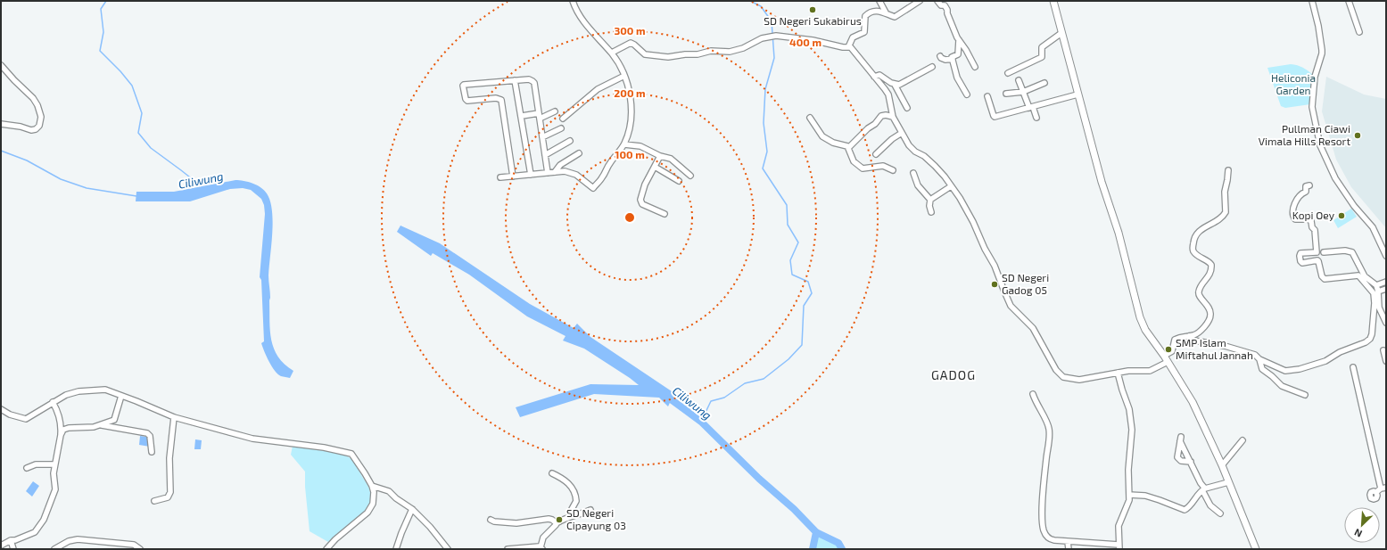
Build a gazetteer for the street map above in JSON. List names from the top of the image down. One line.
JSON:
{"districts":["GADOG"],"water":["Ciliwung"],"parks":["Heliconia Garden"],"places":["SD Negeri Sukabirus","Pullman Ciawi Vimala Hills Resort","Kopi Oey","SD Negeri Gadog 05","SMP Islam Miftahul Jannah","SD Negeri Cipayung 03"],"north":"bottom left","rings":["300 m","400 m","200 m","100 m"]}
